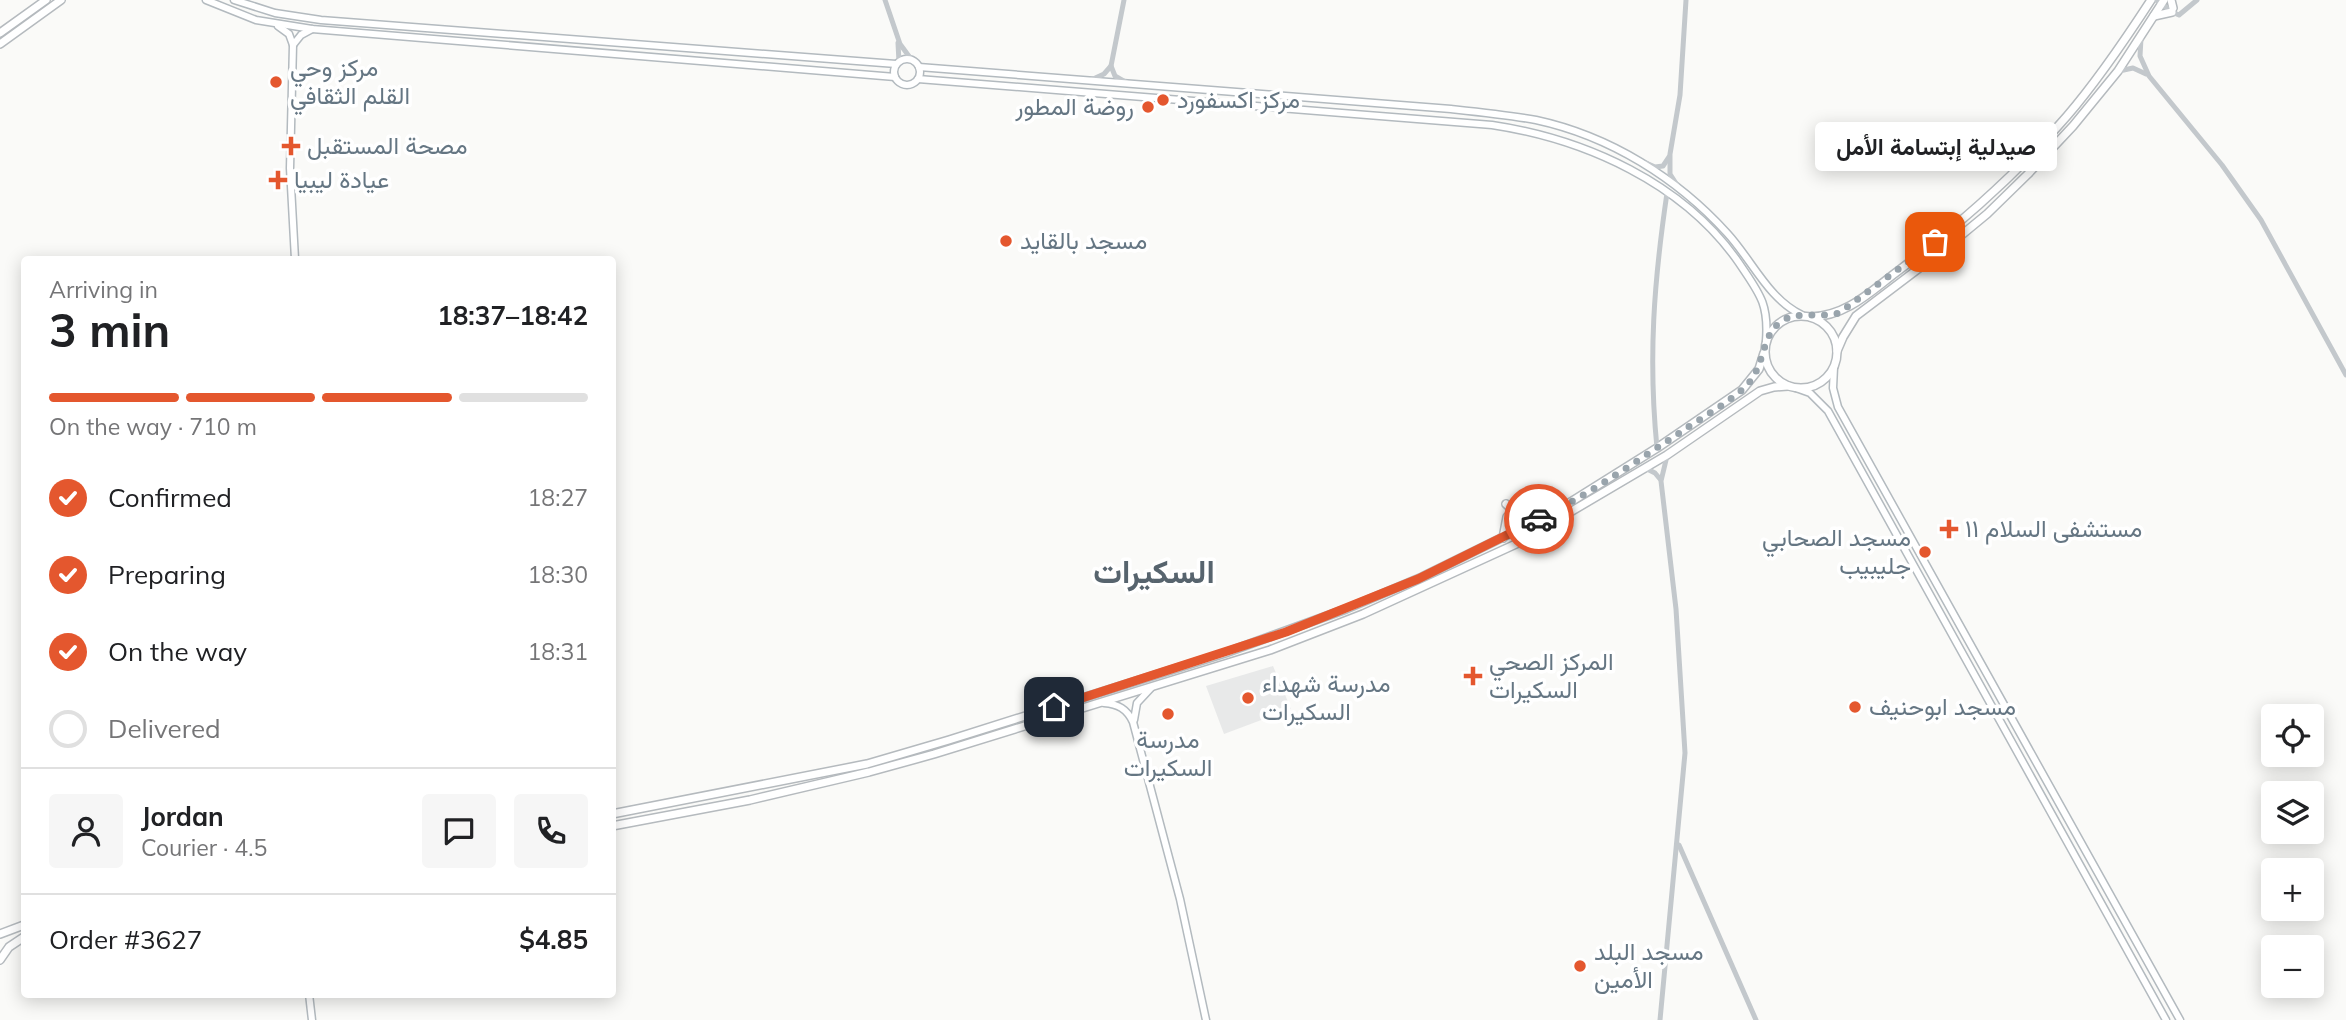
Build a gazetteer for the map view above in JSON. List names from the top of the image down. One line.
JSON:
{"districts":["السكيرات"],"places":{"other":["مركز وحي القلم الثقافي","مركز اكسفورد","روضة المطور","مسجد بالقايد","صيدلية إبتسامة الأمل","مسجد الصحابي جليبيب","مدرسة شهداء السكيرات","مسجد ابوحنيف","مدرسة السكيرات","مسجد البلد الأمين"],"health":["مصحة المستقبل","عيادة ليبيا","مستشفى السلام ١١","المركز الصحي السكيرات"]},"page":{"bubble":"صيدلية إبتسامة الأمل","heading":["3 min","Arriving in","18:37–18:42"],"panel":["Jordan","Courier · 4.5","Order #3627","$4.85"],"bar":"On the way · 710 m","list":[["Confirmed","18:27"],["Preparing","18:30"],["On the way","18:31"],"Delivered"],"map_buttons":["+","−"]}}
